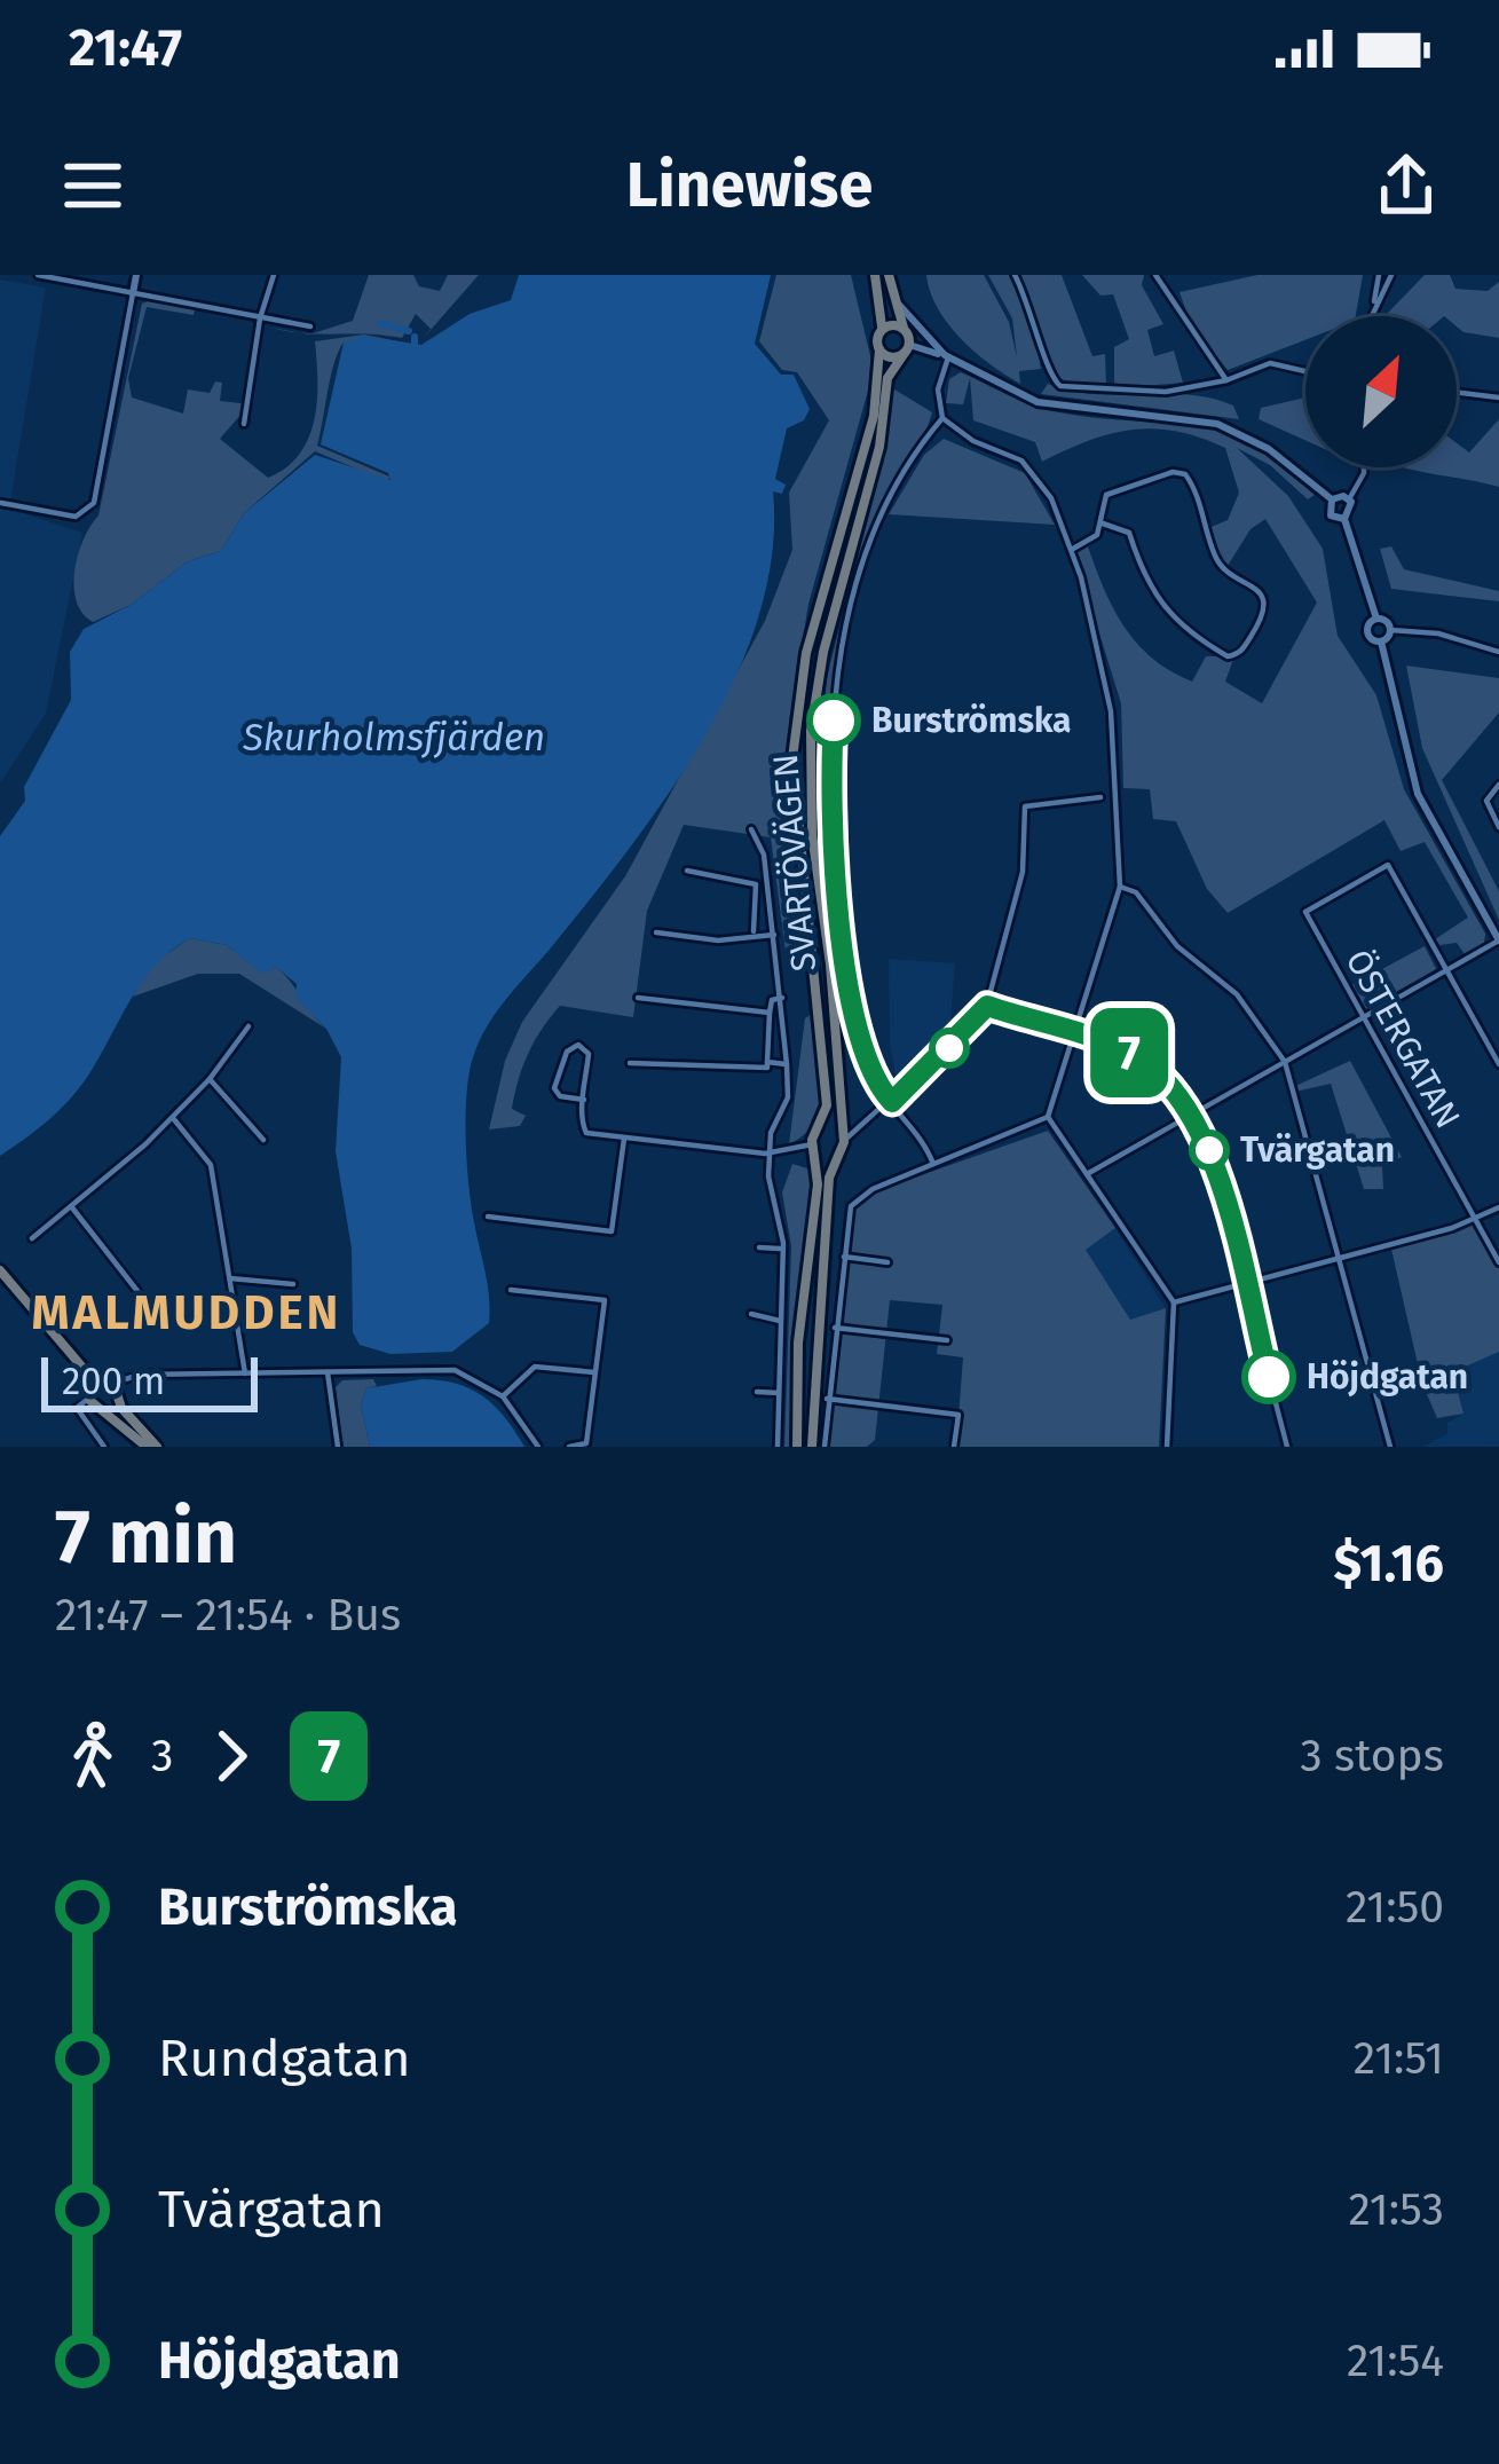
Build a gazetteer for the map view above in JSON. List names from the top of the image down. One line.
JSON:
{"streets":{"main road":["SVARTÖVÄGEN"],"street":["ÖSTERGATAN"]},"districts":["MALMUDDEN"],"water":["Skurholmsfjärden"],"places":["Burströmska","Tvärgatan","Höjdgatan"],"lines":["bus line 7"],"scale_bar":"200 m","north":"top right","page":{"status":"21:47","header":"Linewise","on_map":"7","scale":"200 m","heading":["7 min","21:47 – 21:54 · Bus","$1.16"],"legs":["3","7","3 stops"],"list":[{"name":"Burströmska","value":"21:50"},{"name":"Rundgatan","value":"21:51"},{"name":"Tvärgatan","value":"21:53"},{"name":"Höjdgatan","value":"21:54"}]}}
